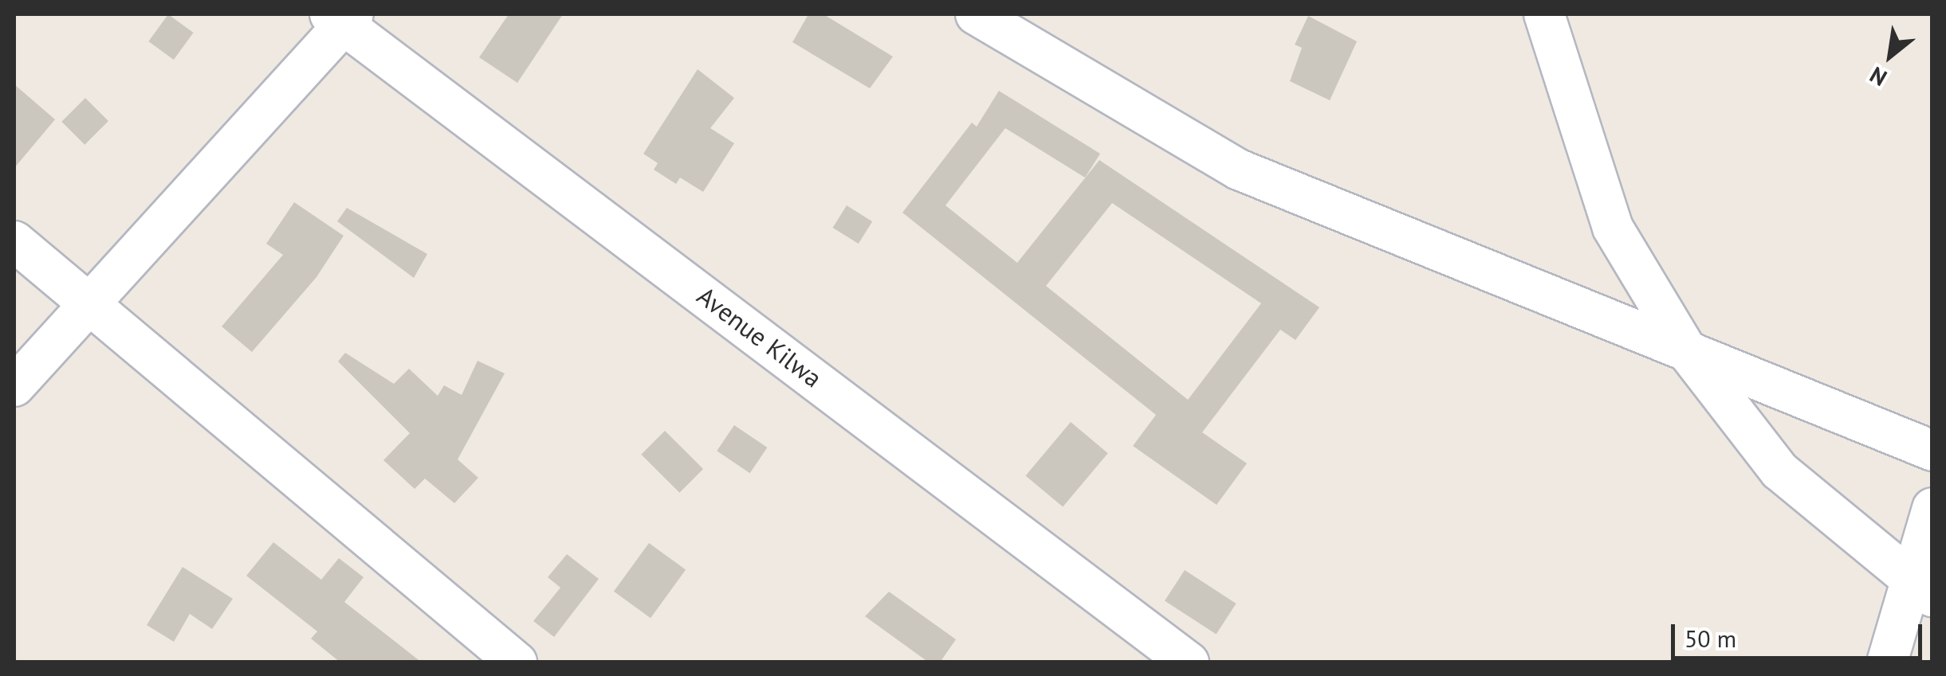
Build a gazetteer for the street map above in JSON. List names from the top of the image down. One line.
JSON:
{"streets":{"street":["Avenue Kilwa"]},"scale_bar":"50 m","north":"bottom left"}
